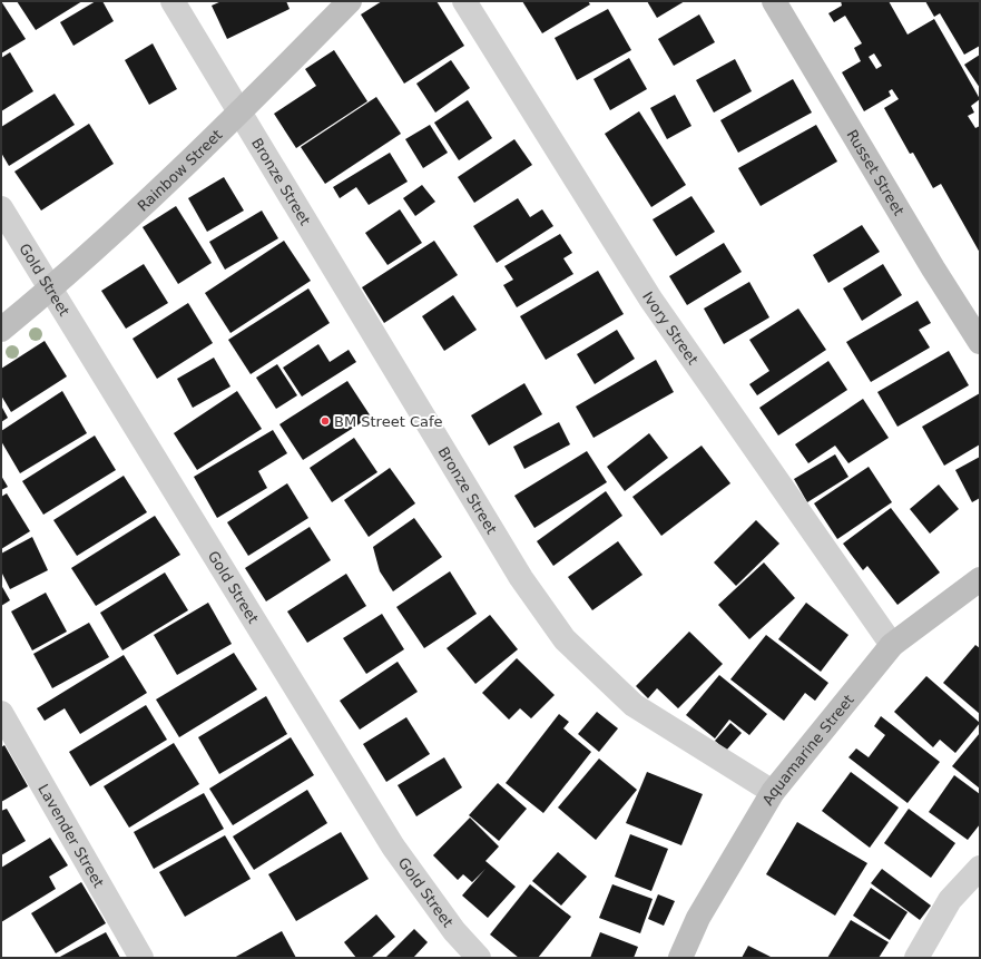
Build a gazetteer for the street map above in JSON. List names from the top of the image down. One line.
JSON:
{"streets":{"street":["Rainbow Street","Russet Street","Bronze Street","Gold Street","Ivory Street","Aquamarine Street","Lavender Street"]},"crossings":[["Rainbow Street","Bronze Street"],["Rainbow Street","Gold Street"],["Bronze Street","Aquamarine Street"],["Ivory Street","Aquamarine Street"]],"places":["BM Street Cafe"]}
